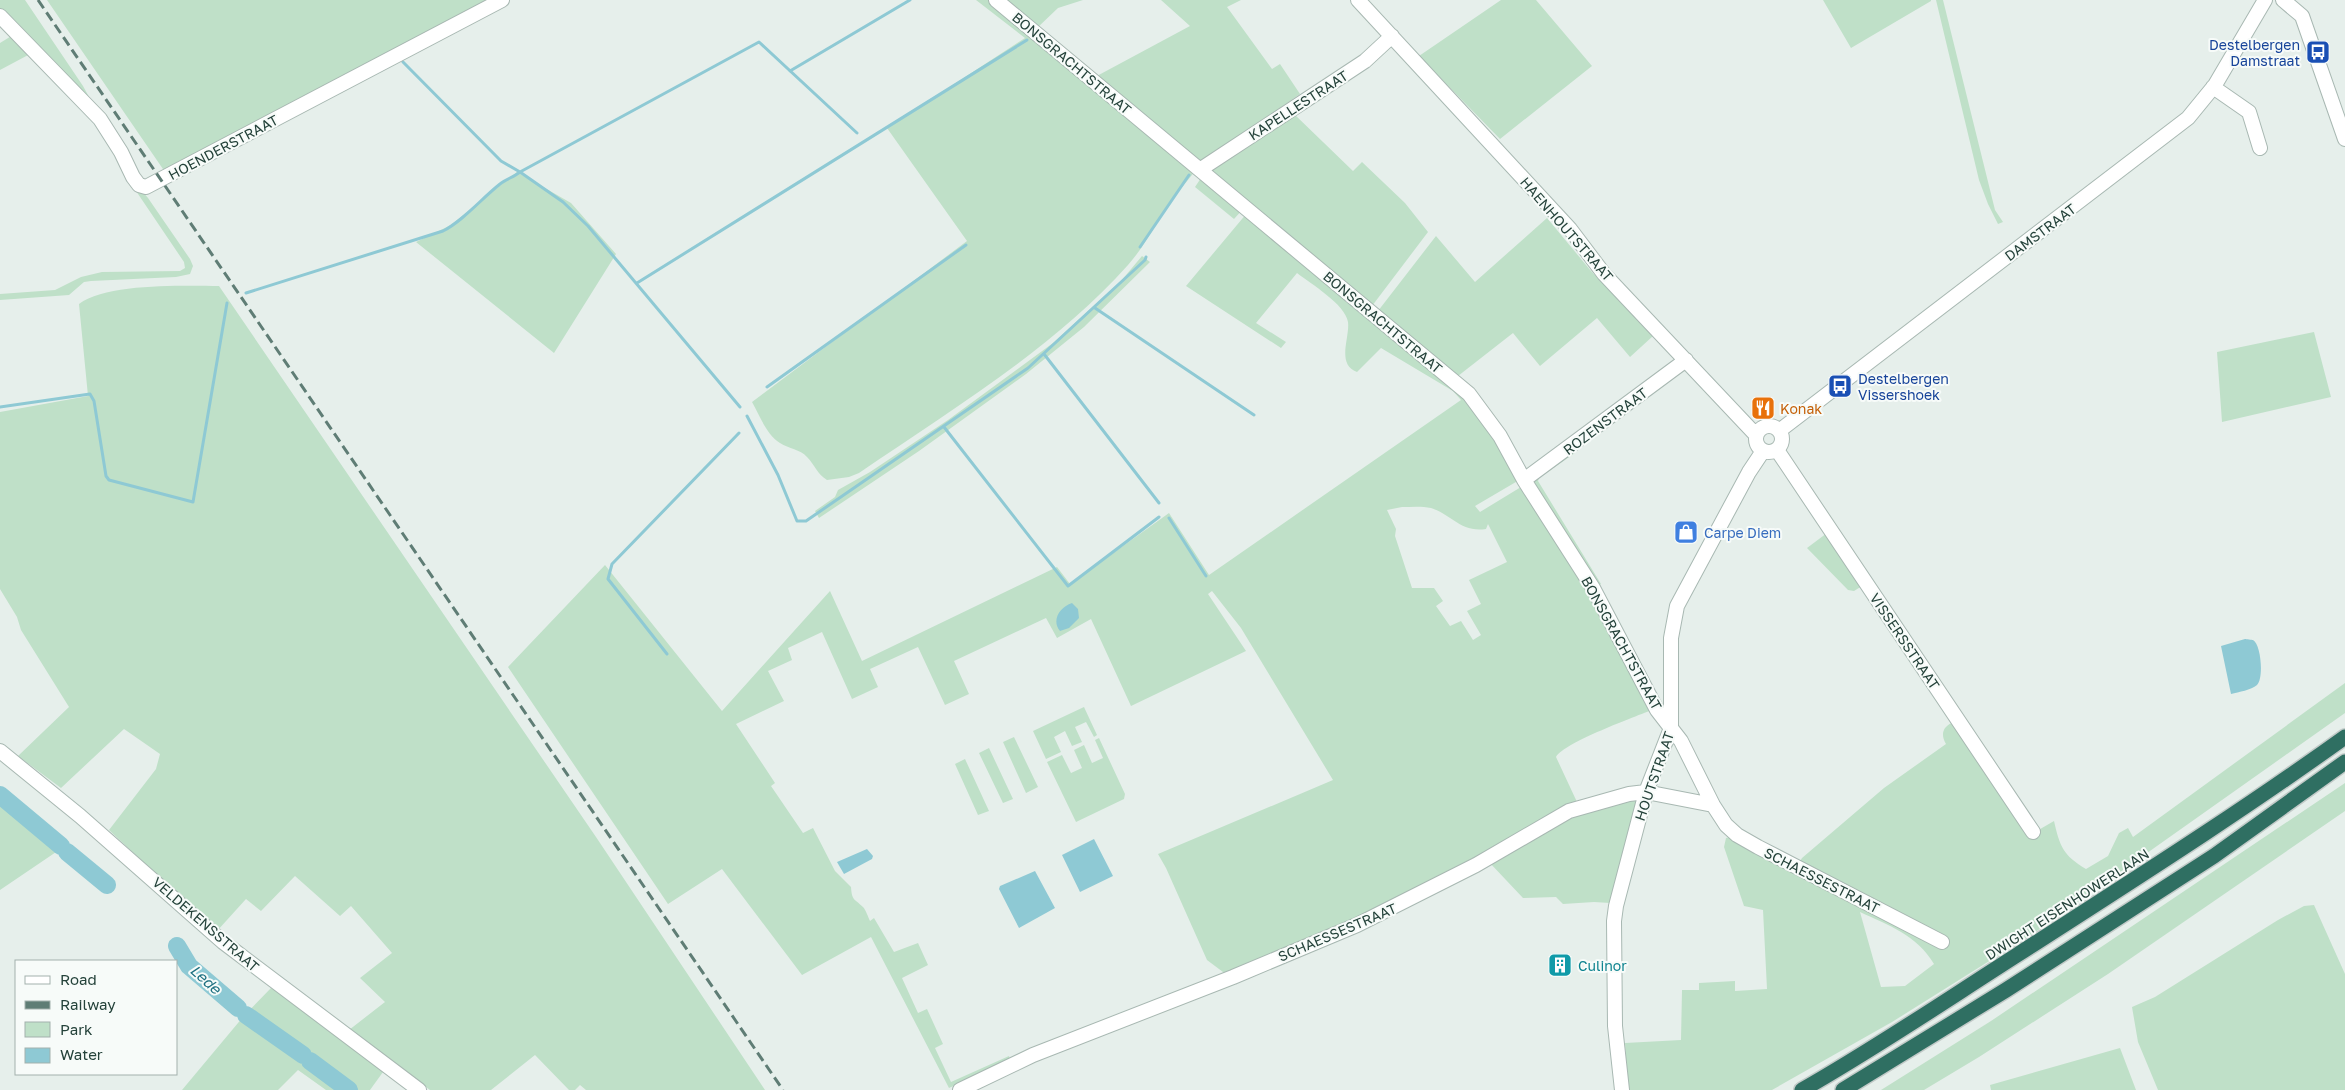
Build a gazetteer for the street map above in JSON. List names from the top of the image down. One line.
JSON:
{"streets":{"highway":["DWIGHT EISENHOWERLAAN"],"street":["BONSGRACHTSTRAAT","KAPELLESTRAAT","HOENDERSTRAAT","HAENHOUTSTRAAT","DAMSTRAAT","ROZENSTRAAT","VISSERSSTRAAT","HOUTSTRAAT","SCHAESSESTRAAT","VELDEKENSSTRAAT"]},"crossings":[["BONSGRACHTSTRAAT","KAPELLESTRAAT"],["BONSGRACHTSTRAAT","ROZENSTRAAT"],["BONSGRACHTSTRAAT","HOUTSTRAAT"],["BONSGRACHTSTRAAT","SCHAESSESTRAAT"],["KAPELLESTRAAT","HAENHOUTSTRAAT"],["HAENHOUTSTRAAT","DAMSTRAAT"],["HAENHOUTSTRAAT","ROZENSTRAAT"],["HAENHOUTSTRAAT","VISSERSSTRAAT"],["HAENHOUTSTRAAT","HOUTSTRAAT"],["DAMSTRAAT","VISSERSSTRAAT"],["DAMSTRAAT","HOUTSTRAAT"],["VISSERSSTRAAT","HOUTSTRAAT"],["HOUTSTRAAT","SCHAESSESTRAAT"]],"water":["Lede"],"places":{"bus stop":["Destelbergen Damstraat","Destelbergen Vissershoek"],"restaurant":["Konak"],"shop":["Carpe Diem"],"building":["Culinor"]},"legend":["Road","Railway","Park","Water"]}
